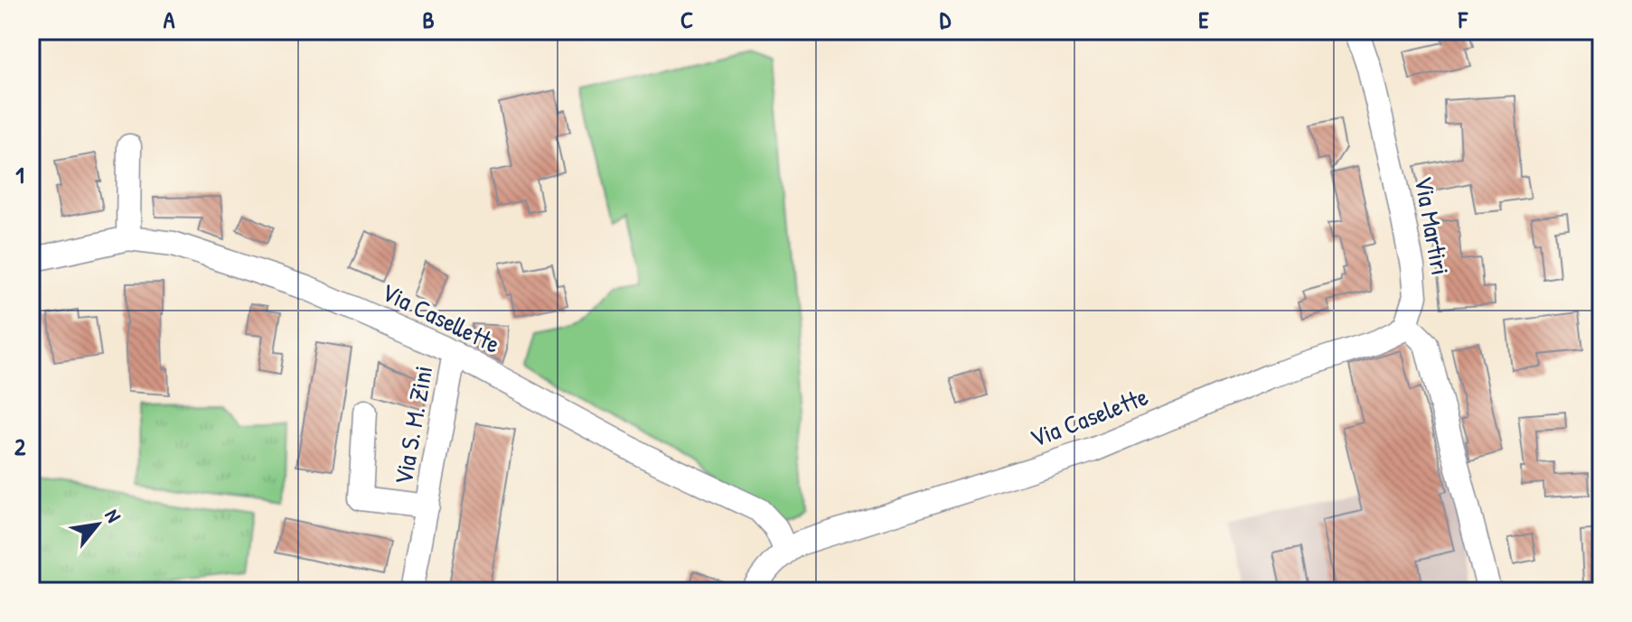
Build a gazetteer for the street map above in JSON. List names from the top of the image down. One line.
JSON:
{"streets":{"street":["Via Martiri","Via Casellette","Via Caselette","Via S. M. Zini"]},"crossings":[["Via Martiri","Via Caselette"],["Via Casellette","Via Caselette"],["Via Casellette","Via S. M. Zini"]],"north":"top right","grid":{"columns":["A","B","C","D","E","F"],"rows":["1","2"]}}
